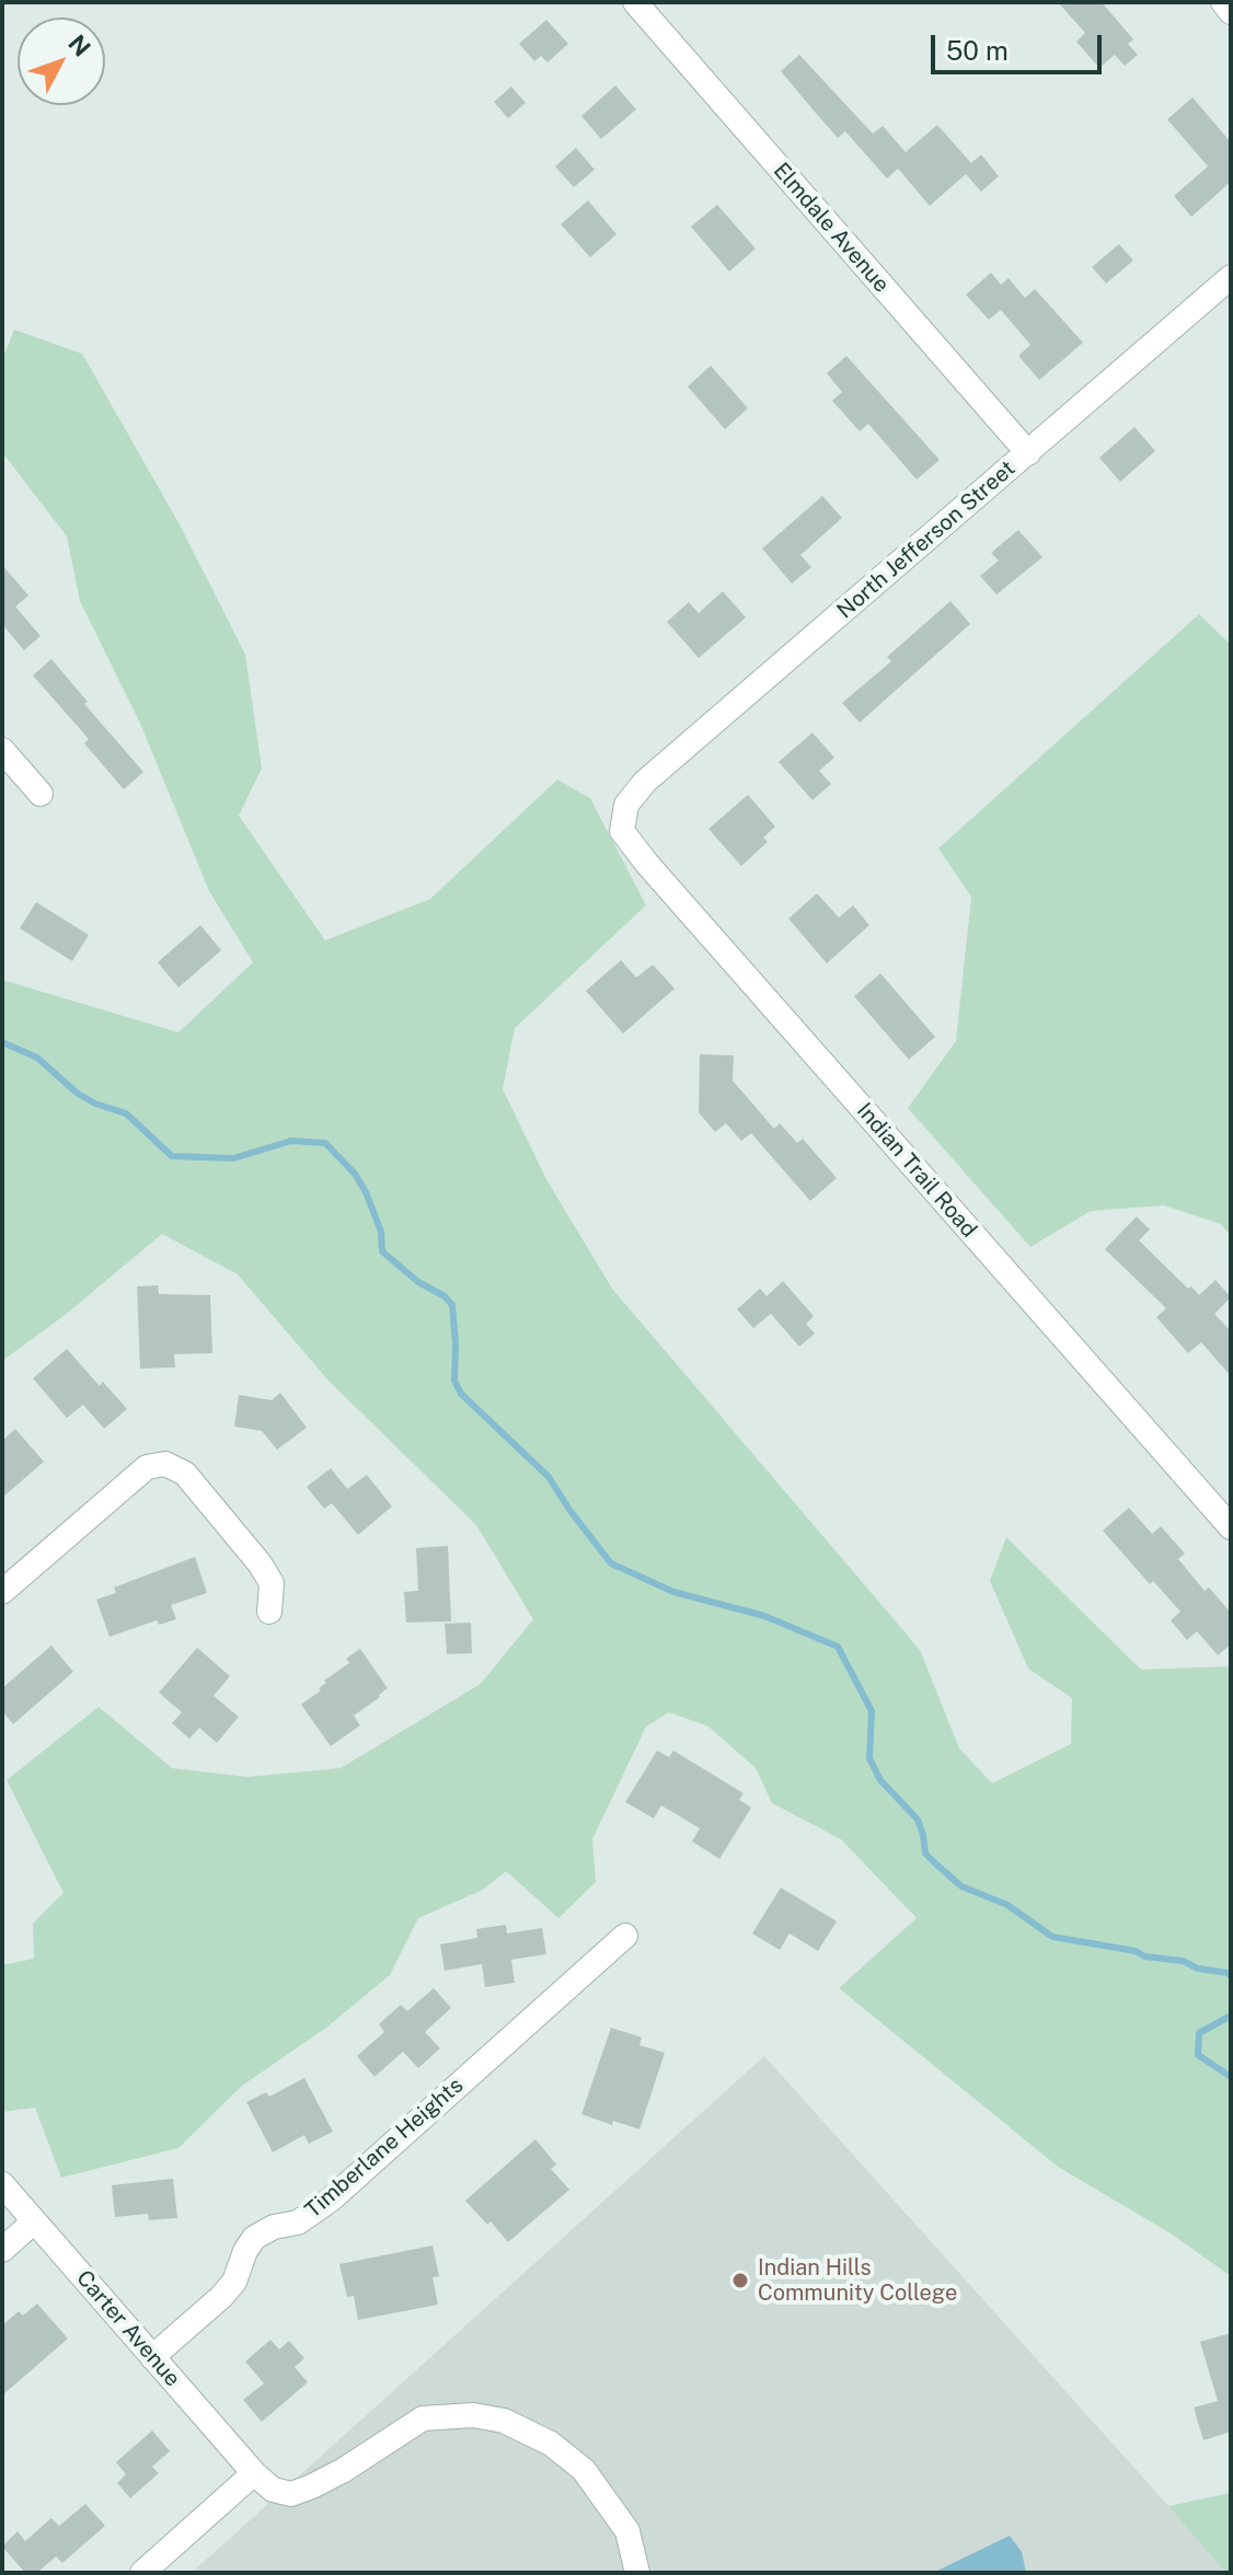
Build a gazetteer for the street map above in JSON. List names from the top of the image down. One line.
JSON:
{"streets":{"street":["Elmdale Avenue","North Jefferson Street","Indian Trail Road","Timberlane Heights","Carter Avenue"]},"crossings":[["Elmdale Avenue","North Jefferson Street"],["North Jefferson Street","Indian Trail Road"],["Timberlane Heights","Carter Avenue"]],"places":["Indian Hills Community College"],"scale_bar":"50 m","north":"top right"}
